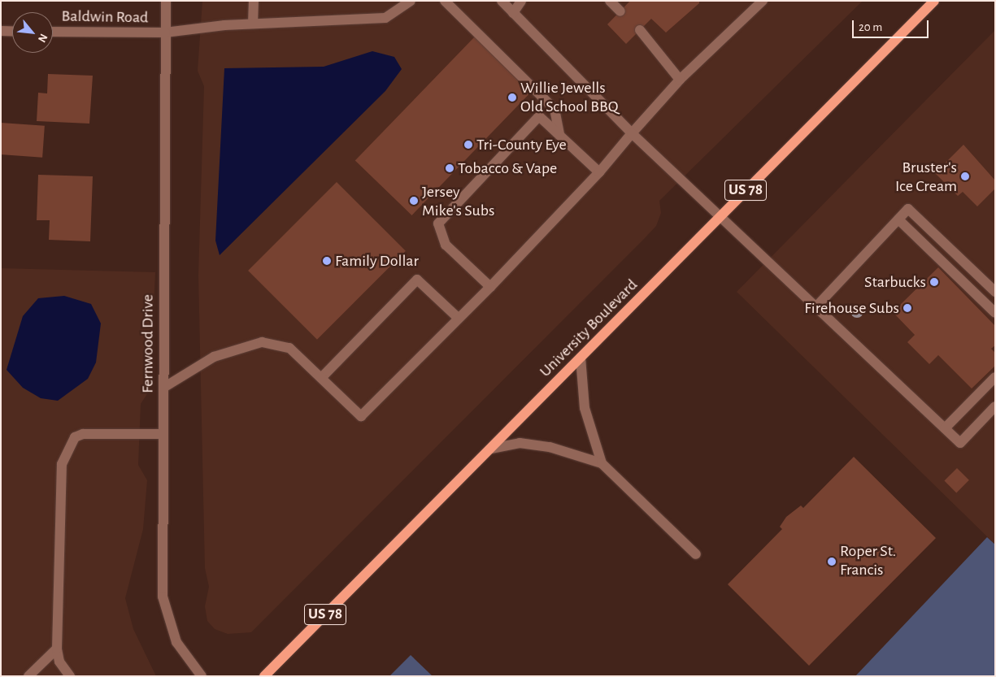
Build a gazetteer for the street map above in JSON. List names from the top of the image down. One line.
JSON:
{"streets":{"main road":["US 78","University Boulevard"],"street":["Baldwin Road","Fernwood Drive"]},"crossings":[["Baldwin Road","Fernwood Drive"]],"places":["Willie Jewells Old School BBQ","Tri-County Eye","Tobacco & Vape","Bruster's Ice Cream","Jersey Mike's Subs","Family Dollar","Starbucks","Firehouse Subs","Roper St. Francis"],"scale_bar":"20 m","north":"bottom right"}
